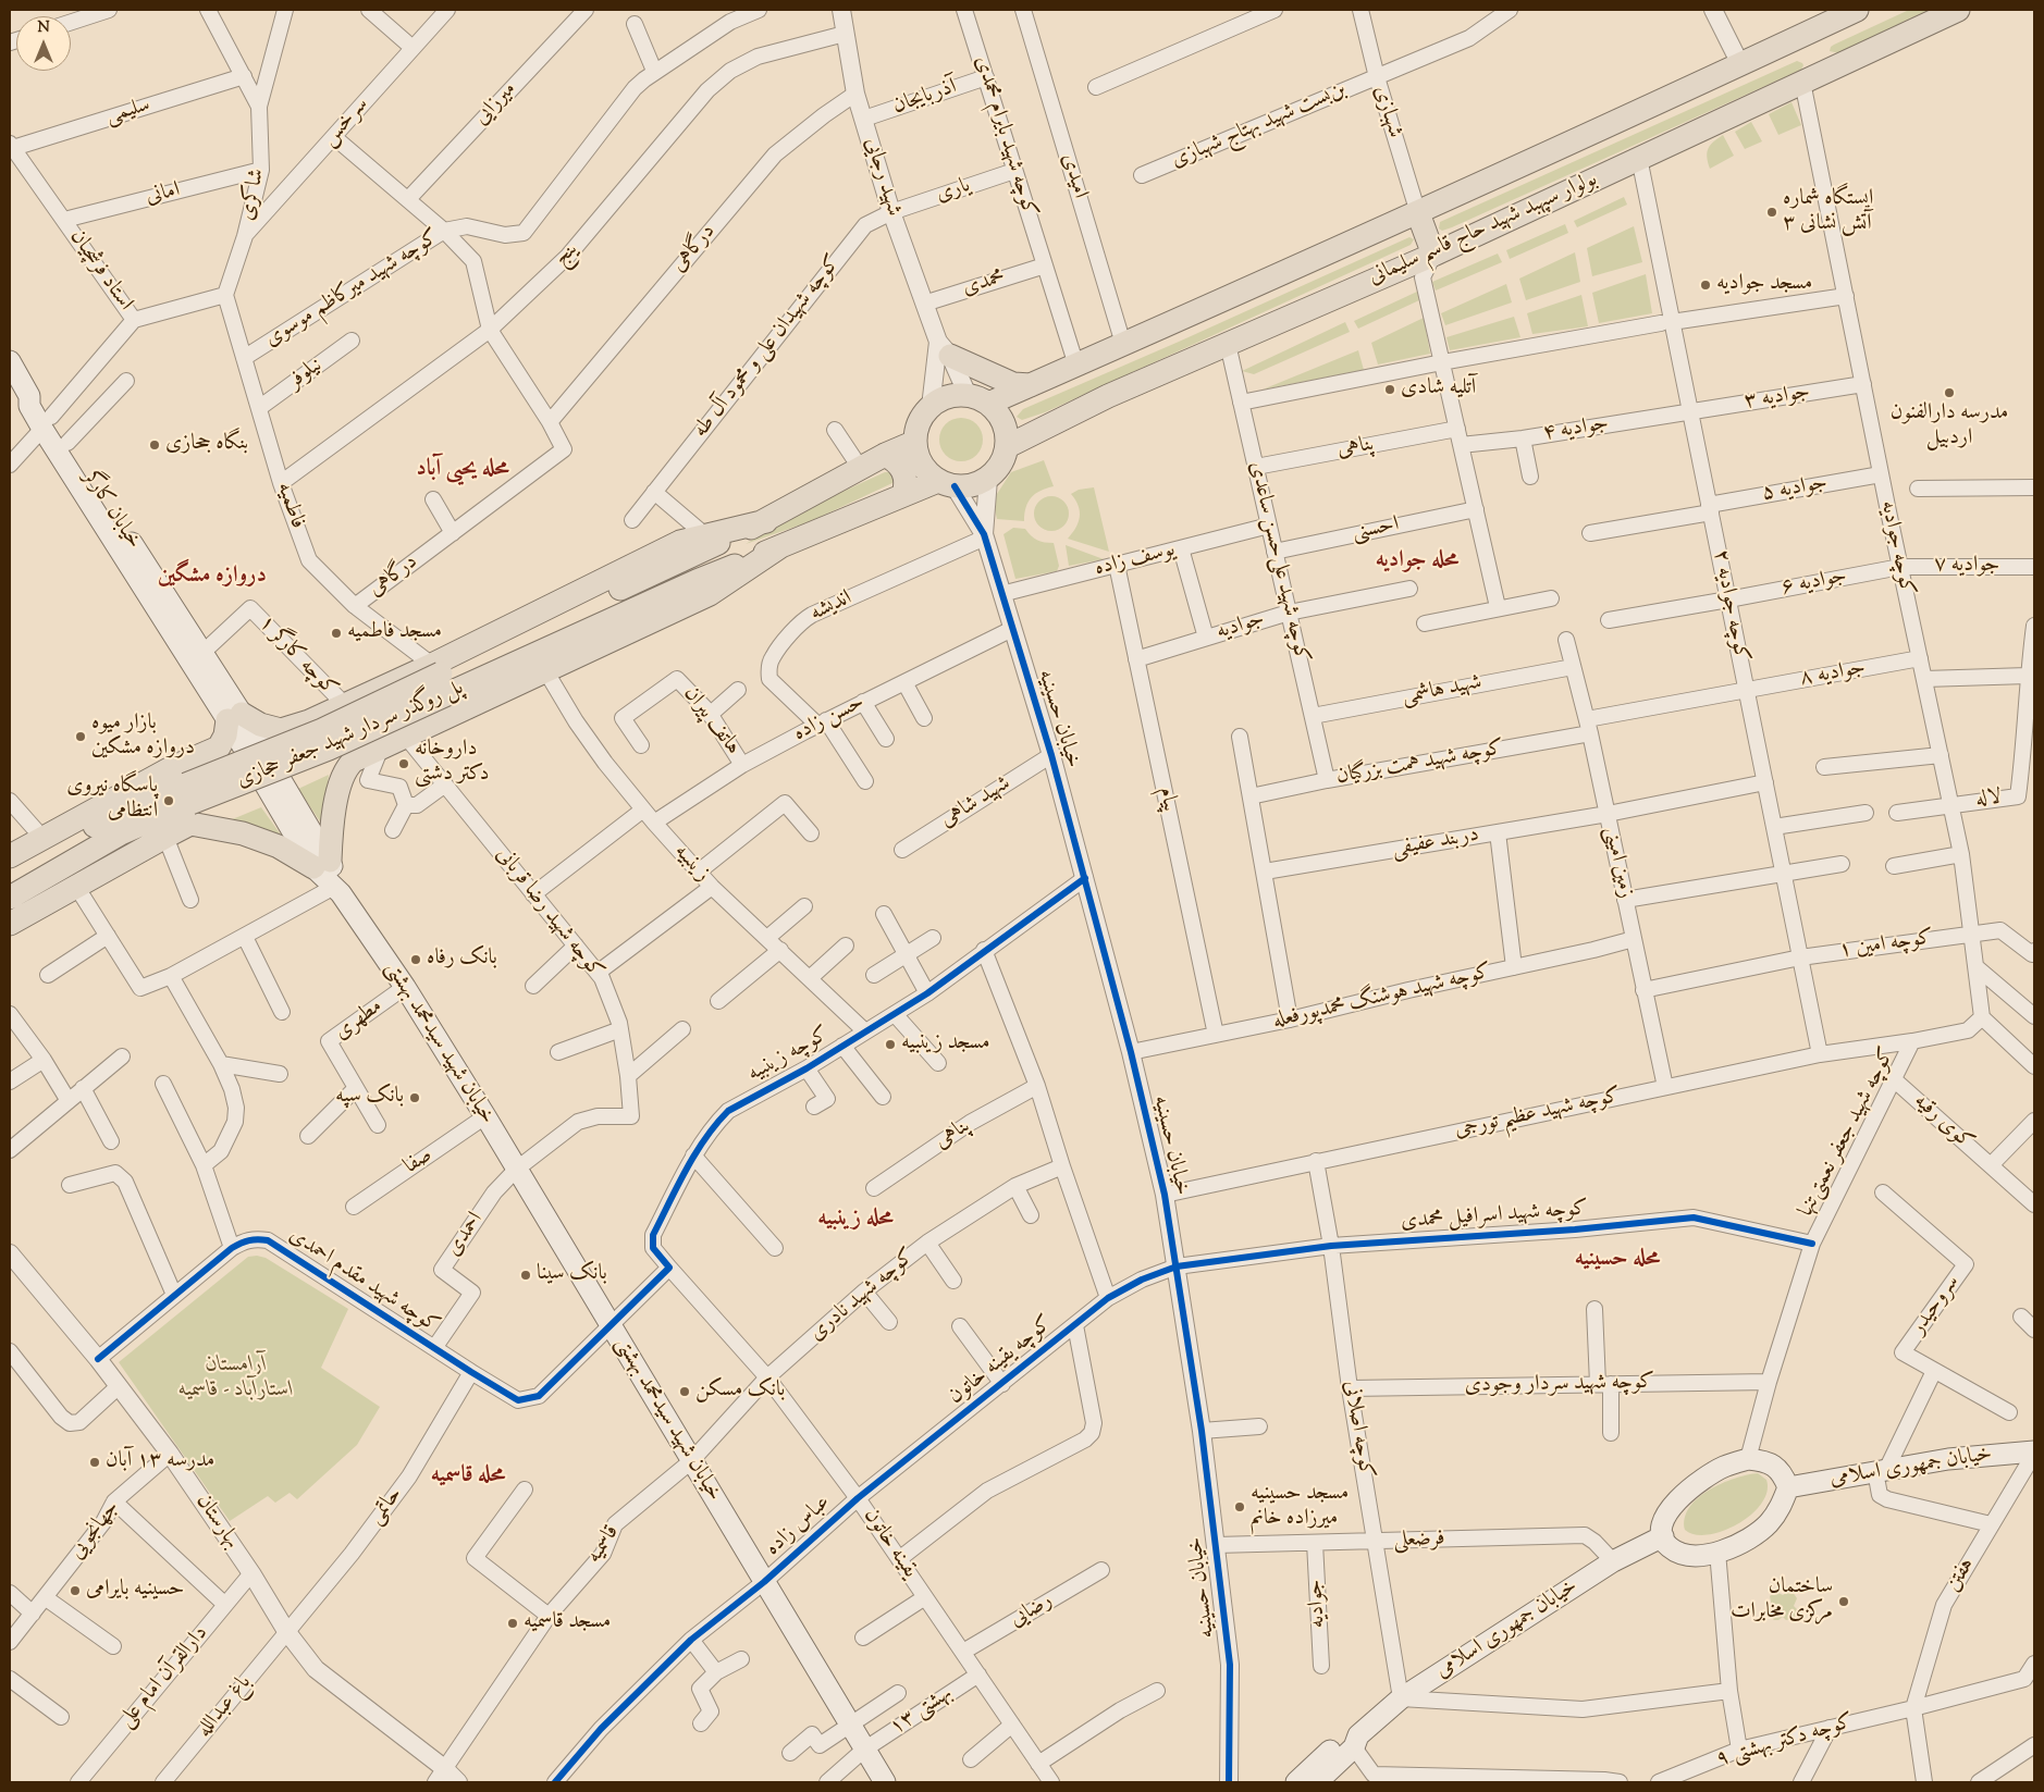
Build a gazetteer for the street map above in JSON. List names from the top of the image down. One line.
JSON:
{"streets":{"main road":["بولوار سپهبد شهید حاج قاسم سلیمانی","خیابان کارگر","پل روگذر سردار شهید جعفر حجازی","خیابان شهید سیدمحمد بهشتی","خیابان جمهوری اسلامی"],"street":["آذربایجان","میرزایی","سلیمی","شهبازی","سرخس","بن‌بست شهید بهتاج شهبازی","کوچه شهید بایرام محمدی","امیدی","شهید رجایی","یاری","امانی","شاکری","درگاهی","ینج","استاد فرشچیان","محمدی","کوچه شهید میرکاظم موسوی","کوچه شهیدان علی و محمود آل طه","نیلوفر","جوادیه ۳","جوادیه ۴","پناهی","جوادیه ۵","فاطمیه","احسنی","کوچه جوادیه","یوسف زاده","کوچه شهید علی‌حسن ساعدی","جوادیه ۷","جوادیه ۶","کوچه جوادیه ۲","اندیشه","جوادیه","کوچه کارگر ۱","جوادیه ۸","شهید هاشمی","حسن زاده","خیابان حسینیه","هاتف پیران","کوچه شهید همت بزرگیان","پیام","لاله","شهید شاهی","دربند عفیفی","زمین امینی","زینبیه","کوچه شهید رضا قربانی","کوچه امین ۱","کوچه شهید هوشنگ محمدپورفعله","مطهری","کوچه زینبیه","کوچه شهید عظیم تورجی","کوی رقیه","کوچه شهید جعفر نعمتی‌تنها","صفا","کوچه شهید اسرافیل محمدی","احمدی","کوچه شهید مقدم احمدی","کوچه شهید نادری","سروحیدر","کوچه یقینه خاتون","کوچه شهید سردار وجودی","کوچه اصلانی","حاتمی","بهارستان","عباس زاده","جهانجویی","فرضعلی","یقینه خاتون","قاسمیه","هفتن","رضایی","دارالقرآن امام علی","باغ عبدالله","بهشتی ۱۳","کوچه دکتر بهشتی ۹"]},"crossings":[["آذربایجان","کوچه شهید بایرام محمدی"],["آذربایجان","شهید رجایی"],["سلیمی","شاکری"],["سلیمی","استاد فرشچیان"],["شهبازی","بن‌بست شهید بهتاج شهبازی"],["شهبازی","بولوار سپهبد شهید حاج قاسم سلیمانی"],["سرخس","شاکری"],["کوچه شهید بایرام محمدی","یاری"],["کوچه شهید بایرام محمدی","بولوار سپهبد شهید حاج قاسم سلیمانی"],["کوچه شهید بایرام محمدی","محمدی"],["امیدی","بولوار سپهبد شهید حاج قاسم سلیمانی"],["شهید رجایی","یاری"],["شهید رجایی","بولوار سپهبد شهید حاج قاسم سلیمانی"],["شهید رجایی","درگاهی"],["شهید رجایی","ینج"],["شهید رجایی","محمدی"],["شهید رجایی","کوچه شهیدان علی و محمود آل طه"],["یاری","کوچه شهیدان علی و محمود آل طه"],["امانی","شاکری"],["امانی","استاد فرشچیان"],["شاکری","فاطمیه"],["بولوار سپهبد شهید حاج قاسم سلیمانی","کوچه جوادیه"],["بولوار سپهبد شهید حاج قاسم سلیمانی","کوچه شهید علی‌حسن ساعدی"],["بولوار سپهبد شهید حاج قاسم سلیمانی","کوچه جوادیه ۲"],["درگاهی","فاطمیه"],["ینج","فاطمیه"],["استاد فرشچیان","خیابان کارگر"],["کوچه شهید میرکاظم موسوی","فاطمیه"],["نیلوفر","فاطمیه"],["جوادیه ۳","جوادیه ۴"],["جوادیه ۳","کوچه جوادیه"],["جوادیه ۳","کوچه جوادیه ۲"],["جوادیه ۴","کوچه جوادیه ۲"],["پناهی","کوچه شهید علی‌حسن ساعدی"],["جوادیه ۵","کوچه جوادیه"],["جوادیه ۵","کوچه جوادیه ۲"],["فاطمیه","پل روگذر سردار شهید جعفر حجازی"],["خیابان کارگر","کوچه کارگر ۱"],["خیابان کارگر","خیابان شهید سیدمحمد بهشتی"],["احسنی","کوچه شهید علی‌حسن ساعدی"],["کوچه جوادیه","جوادیه ۷"],["کوچه جوادیه","جوادیه ۶"],["کوچه جوادیه","جوادیه ۸"],["کوچه جوادیه","لاله"],["کوچه جوادیه","کوچه امین ۱"],["کوچه جوادیه","کوچه شهید جعفر نعمتی‌تنها"],["یوسف زاده","کوچه شهید علی‌حسن ساعدی"],["یوسف زاده","خیابان حسینیه"],["یوسف زاده","پیام"],["کوچه شهید علی‌حسن ساعدی","جوادیه"],["کوچه شهید علی‌حسن ساعدی","شهید هاشمی"],["کوچه شهید علی‌حسن ساعدی","کوچه شهید همت بزرگیان"],["جوادیه ۷","جوادیه ۶"],["جوادیه ۶","کوچه جوادیه ۲"],["کوچه جوادیه ۲","جوادیه ۸"],["کوچه جوادیه ۲","دربند عفیفی"],["کوچه جوادیه ۲","کوچه امین ۱"],["کوچه جوادیه ۲","کوچه شهید عظیم تورجی"],["اندیشه","حسن زاده"],["اندیشه","خیابان حسینیه"],["جوادیه","پیام"],["جوادیه","فرضعلی"],["جوادیه ۸","کوچه شهید همت بزرگیان"],["جوادیه ۸","زمین امینی"],["شهید هاشمی","زمین امینی"],["حسن زاده","خیابان حسینیه"],["حسن زاده","هاتف پیران"],["حسن زاده","زینبیه"],["خیابان حسینیه","شهید شاهی"],["خیابان حسینیه","کوچه شهید هوشنگ محمدپورفعله"],["خیابان حسینیه","کوچه زینبیه"],["خیابان حسینیه","کوچه شهید عظیم تورجی"],["خیابان حسینیه","کوچه شهید اسرافیل محمدی"],["خیابان حسینیه","کوچه یقینه خاتون"],["خیابان حسینیه","فرضعلی"],["کوچه شهید همت بزرگیان","زمین امینی"],["پیام","کوچه شهید هوشنگ محمدپورفعله"],["دربند عفیفی","زمین امینی"],["زمین امینی","کوچه امین ۱"],["زمین امینی","کوچه شهید هوشنگ محمدپورفعله"],["زمین امینی","کوچه شهید عظیم تورجی"],["زینبیه","کوچه زینبیه"],["کوچه شهید رضا قربانی","خیابان شهید سیدمحمد بهشتی"],["کوچه شهید رضا قربانی","احمدی"],["مطهری","خیابان شهید سیدمحمد بهشتی"],["خیابان شهید سیدمحمد بهشتی","صفا"],["خیابان شهید سیدمحمد بهشتی","احمدی"],["خیابان شهید سیدمحمد بهشتی","کوچه شهید مقدم احمدی"],["خیابان شهید سیدمحمد بهشتی","کوچه شهید نادری"],["خیابان شهید سیدمحمد بهشتی","عباس زاده"],["خیابان شهید سیدمحمد بهشتی","قاسمیه"],["خیابان شهید سیدمحمد بهشتی","بهشتی ۱۳"],["کوچه زینبیه","یقینه خاتون"],["کوچه شهید عظیم تورجی","کوچه شهید جعفر نعمتی‌تنها"],["کوچه شهید عظیم تورجی","کوچه اصلانی"],["کوی رقیه","کوچه شهید جعفر نعمتی‌تنها"],["کوچه شهید جعفر نعمتی‌تنها","کوچه شهید اسرافیل محمدی"],["کوچه شهید جعفر نعمتی‌تنها","کوچه شهید سردار وجودی"],["کوچه شهید جعفر نعمتی‌تنها","خیابان جمهوری اسلامی"],["کوچه شهید اسرافیل محمدی","کوچه یقینه خاتون"],["کوچه شهید اسرافیل محمدی","کوچه اصلانی"],["احمدی","کوچه شهید مقدم احمدی"],["کوچه شهید مقدم احمدی","حاتمی"],["کوچه شهید مقدم احمدی","بهارستان"],["کوچه شهید نادری","یقینه خاتون"],["کوچه شهید نادری","قاسمیه"],["سروحیدر","خیابان جمهوری اسلامی"],["کوچه یقینه خاتون","عباس زاده"],["کوچه یقینه خاتون","یقینه خاتون"],["کوچه شهید سردار وجودی","کوچه اصلانی"],["کوچه اصلانی","خیابان جمهوری اسلامی"],["کوچه اصلانی","فرضعلی"],["خیابان جمهوری اسلامی","فرضعلی"],["خیابان جمهوری اسلامی","هفتن"],["حاتمی","بهارستان"],["حاتمی","باغ عبدالله"],["بهارستان","جهانجویی"],["بهارستان","قاسمیه"],["بهارستان","دارالقرآن امام علی"],["بهارستان","باغ عبدالله"],["عباس زاده","یقینه خاتون"],["یقینه خاتون","رضایی"],["یقینه خاتون","بهشتی ۱۳"],["هفتن","کوچه دکتر بهشتی ۹"]],"districts":["محله یحیی آباد","محله جوادیه","دروازه مشگین","محله زینبیه","محله حسینیه","محله قاسمیه"],"parks":["آرامستان استارآباد - قاسمیه"],"places":["ایستگاه شماره ۳ آتش نشانی","مسجد جوادیه","آتلیه شادی","مدرسه دارالفنون اردبیل","بنگاه جحازی","مسجد فاطمیه","بازار میوه دروازه مشکین","داروخانه دکتر دشتی","پاسگاه نیروی انتظامی","بانک رفاه","مسجد زینبیه","بانک سپه","بانک سینا","بانک مسکن","مدرسه ۱۳ آبان","مسجد حسینیه میرزاده خانم","حسینیه بایرامی","ساختمان مرکزی مخابرات","مسجد قاسمیه"],"north":"top"}
